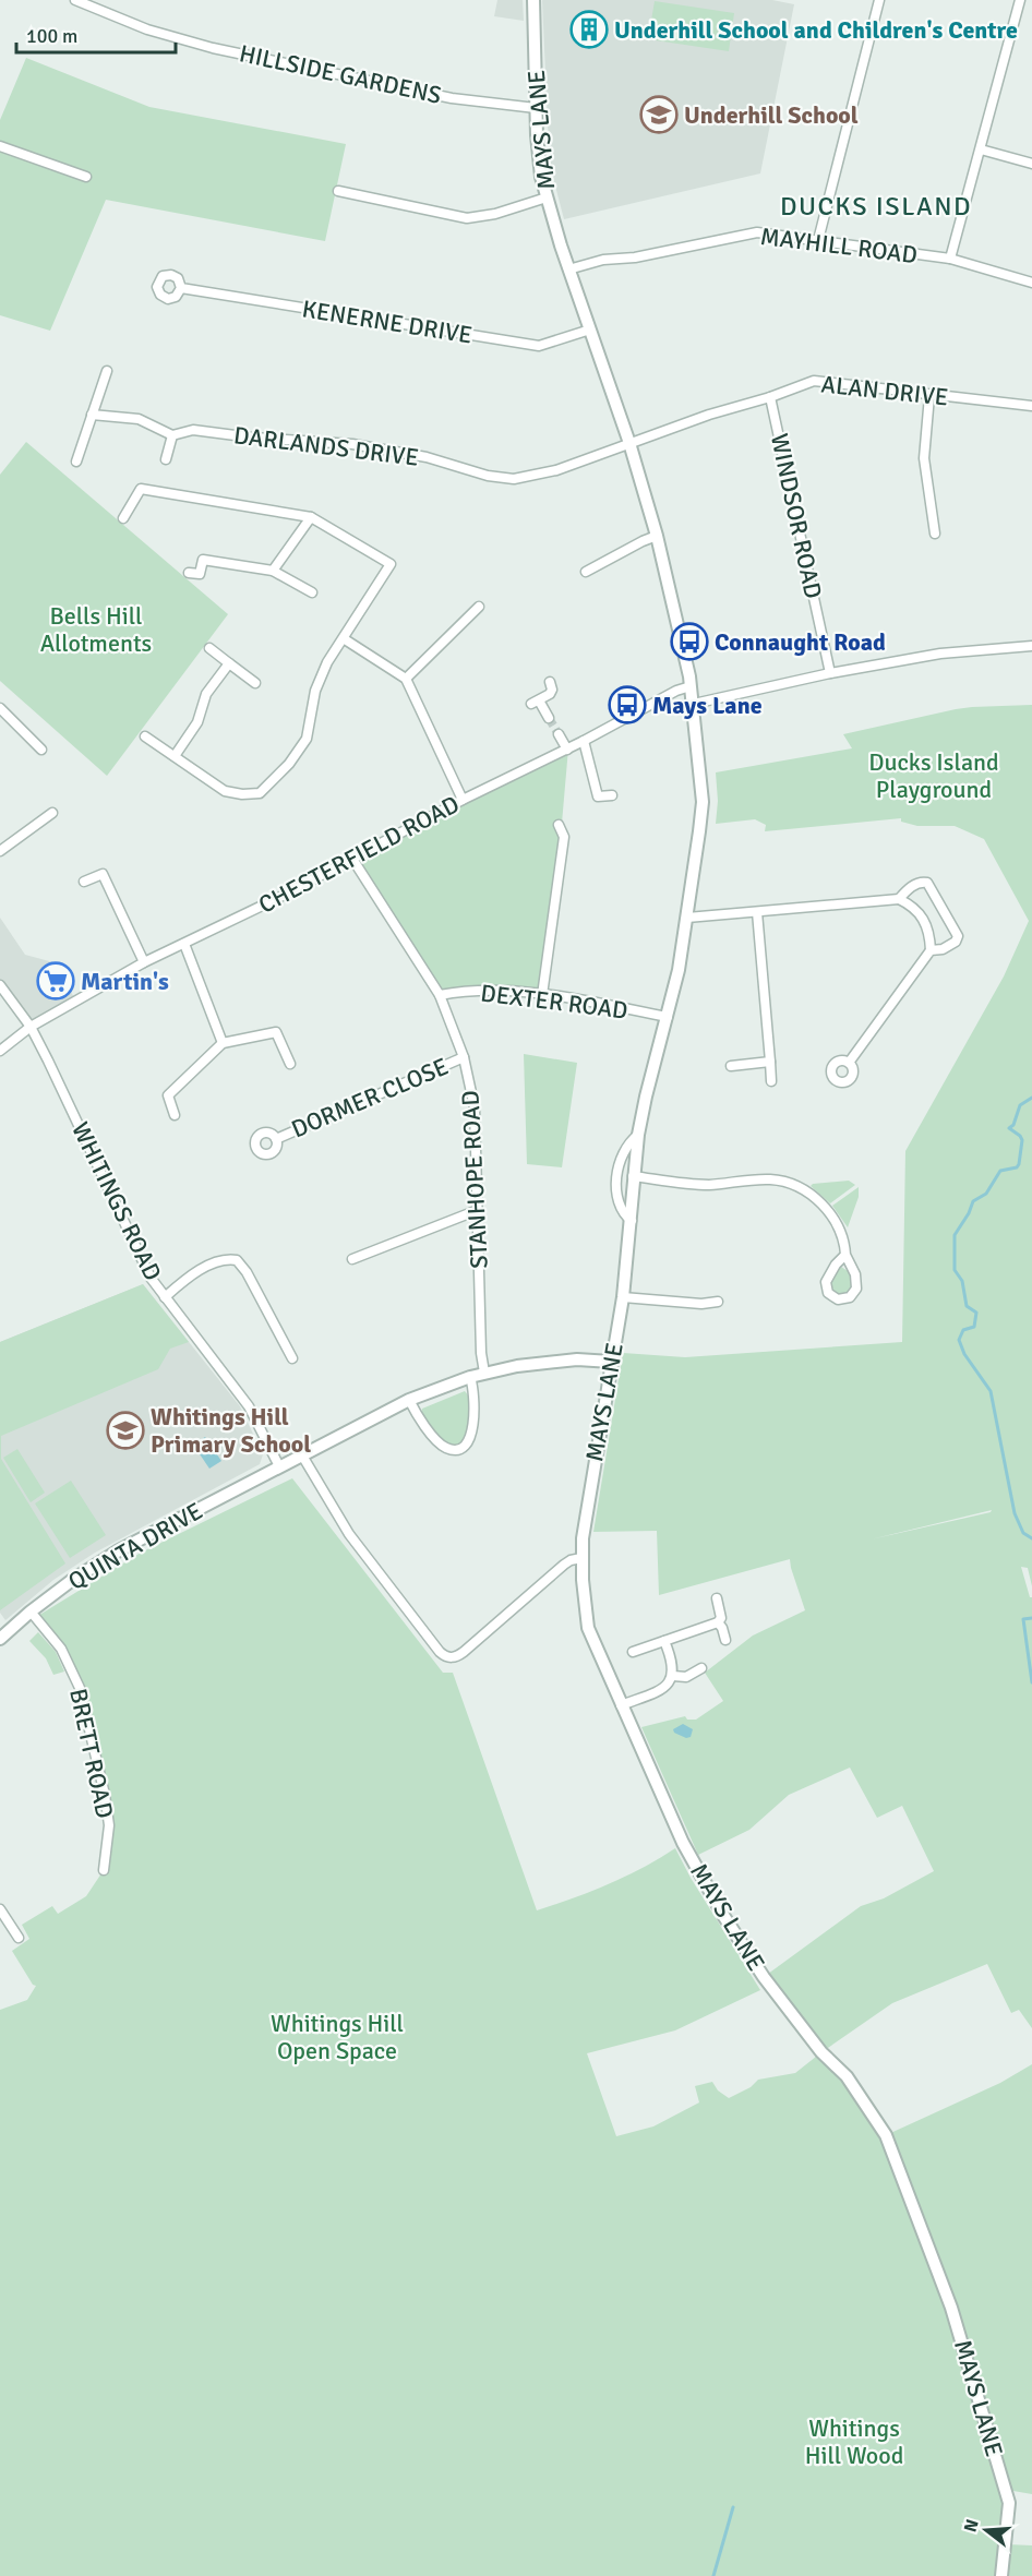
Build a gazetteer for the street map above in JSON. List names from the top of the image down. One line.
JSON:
{"streets":{"street":["HILLSIDE GARDENS","MAYS LANE","MAYHILL ROAD","KENERNE DRIVE","ALAN DRIVE","DARLANDS DRIVE","WINDSOR ROAD","CHESTERFIELD ROAD","DEXTER ROAD","DORMER CLOSE","STANHOPE ROAD","WHITINGS ROAD","QUINTA DRIVE","BRETT ROAD"]},"crossings":[["HILLSIDE GARDENS","MAYS LANE"],["MAYS LANE","MAYHILL ROAD"],["MAYS LANE","KENERNE DRIVE"],["MAYS LANE","ALAN DRIVE"],["MAYS LANE","DARLANDS DRIVE"],["MAYS LANE","CHESTERFIELD ROAD"],["MAYS LANE","DEXTER ROAD"],["MAYS LANE","QUINTA DRIVE"],["ALAN DRIVE","DARLANDS DRIVE"],["ALAN DRIVE","WINDSOR ROAD"],["CHESTERFIELD ROAD","STANHOPE ROAD"],["CHESTERFIELD ROAD","WHITINGS ROAD"],["DEXTER ROAD","STANHOPE ROAD"],["DORMER CLOSE","STANHOPE ROAD"],["STANHOPE ROAD","QUINTA DRIVE"],["WHITINGS ROAD","QUINTA DRIVE"],["QUINTA DRIVE","BRETT ROAD"]],"districts":["DUCKS ISLAND"],"parks":["Bells Hill Allotments","Ducks Island Playground","Whitings Hill Open Space","Whitings Hill Wood"],"places":{"building":["Underhill School and Children's Centre"],"school or university":["Underhill School","Whitings Hill Primary School"],"bus stop":["Connaught Road","Mays Lane"],"supermarket":["Martin's"]},"scale_bar":"100 m","north":"left"}
